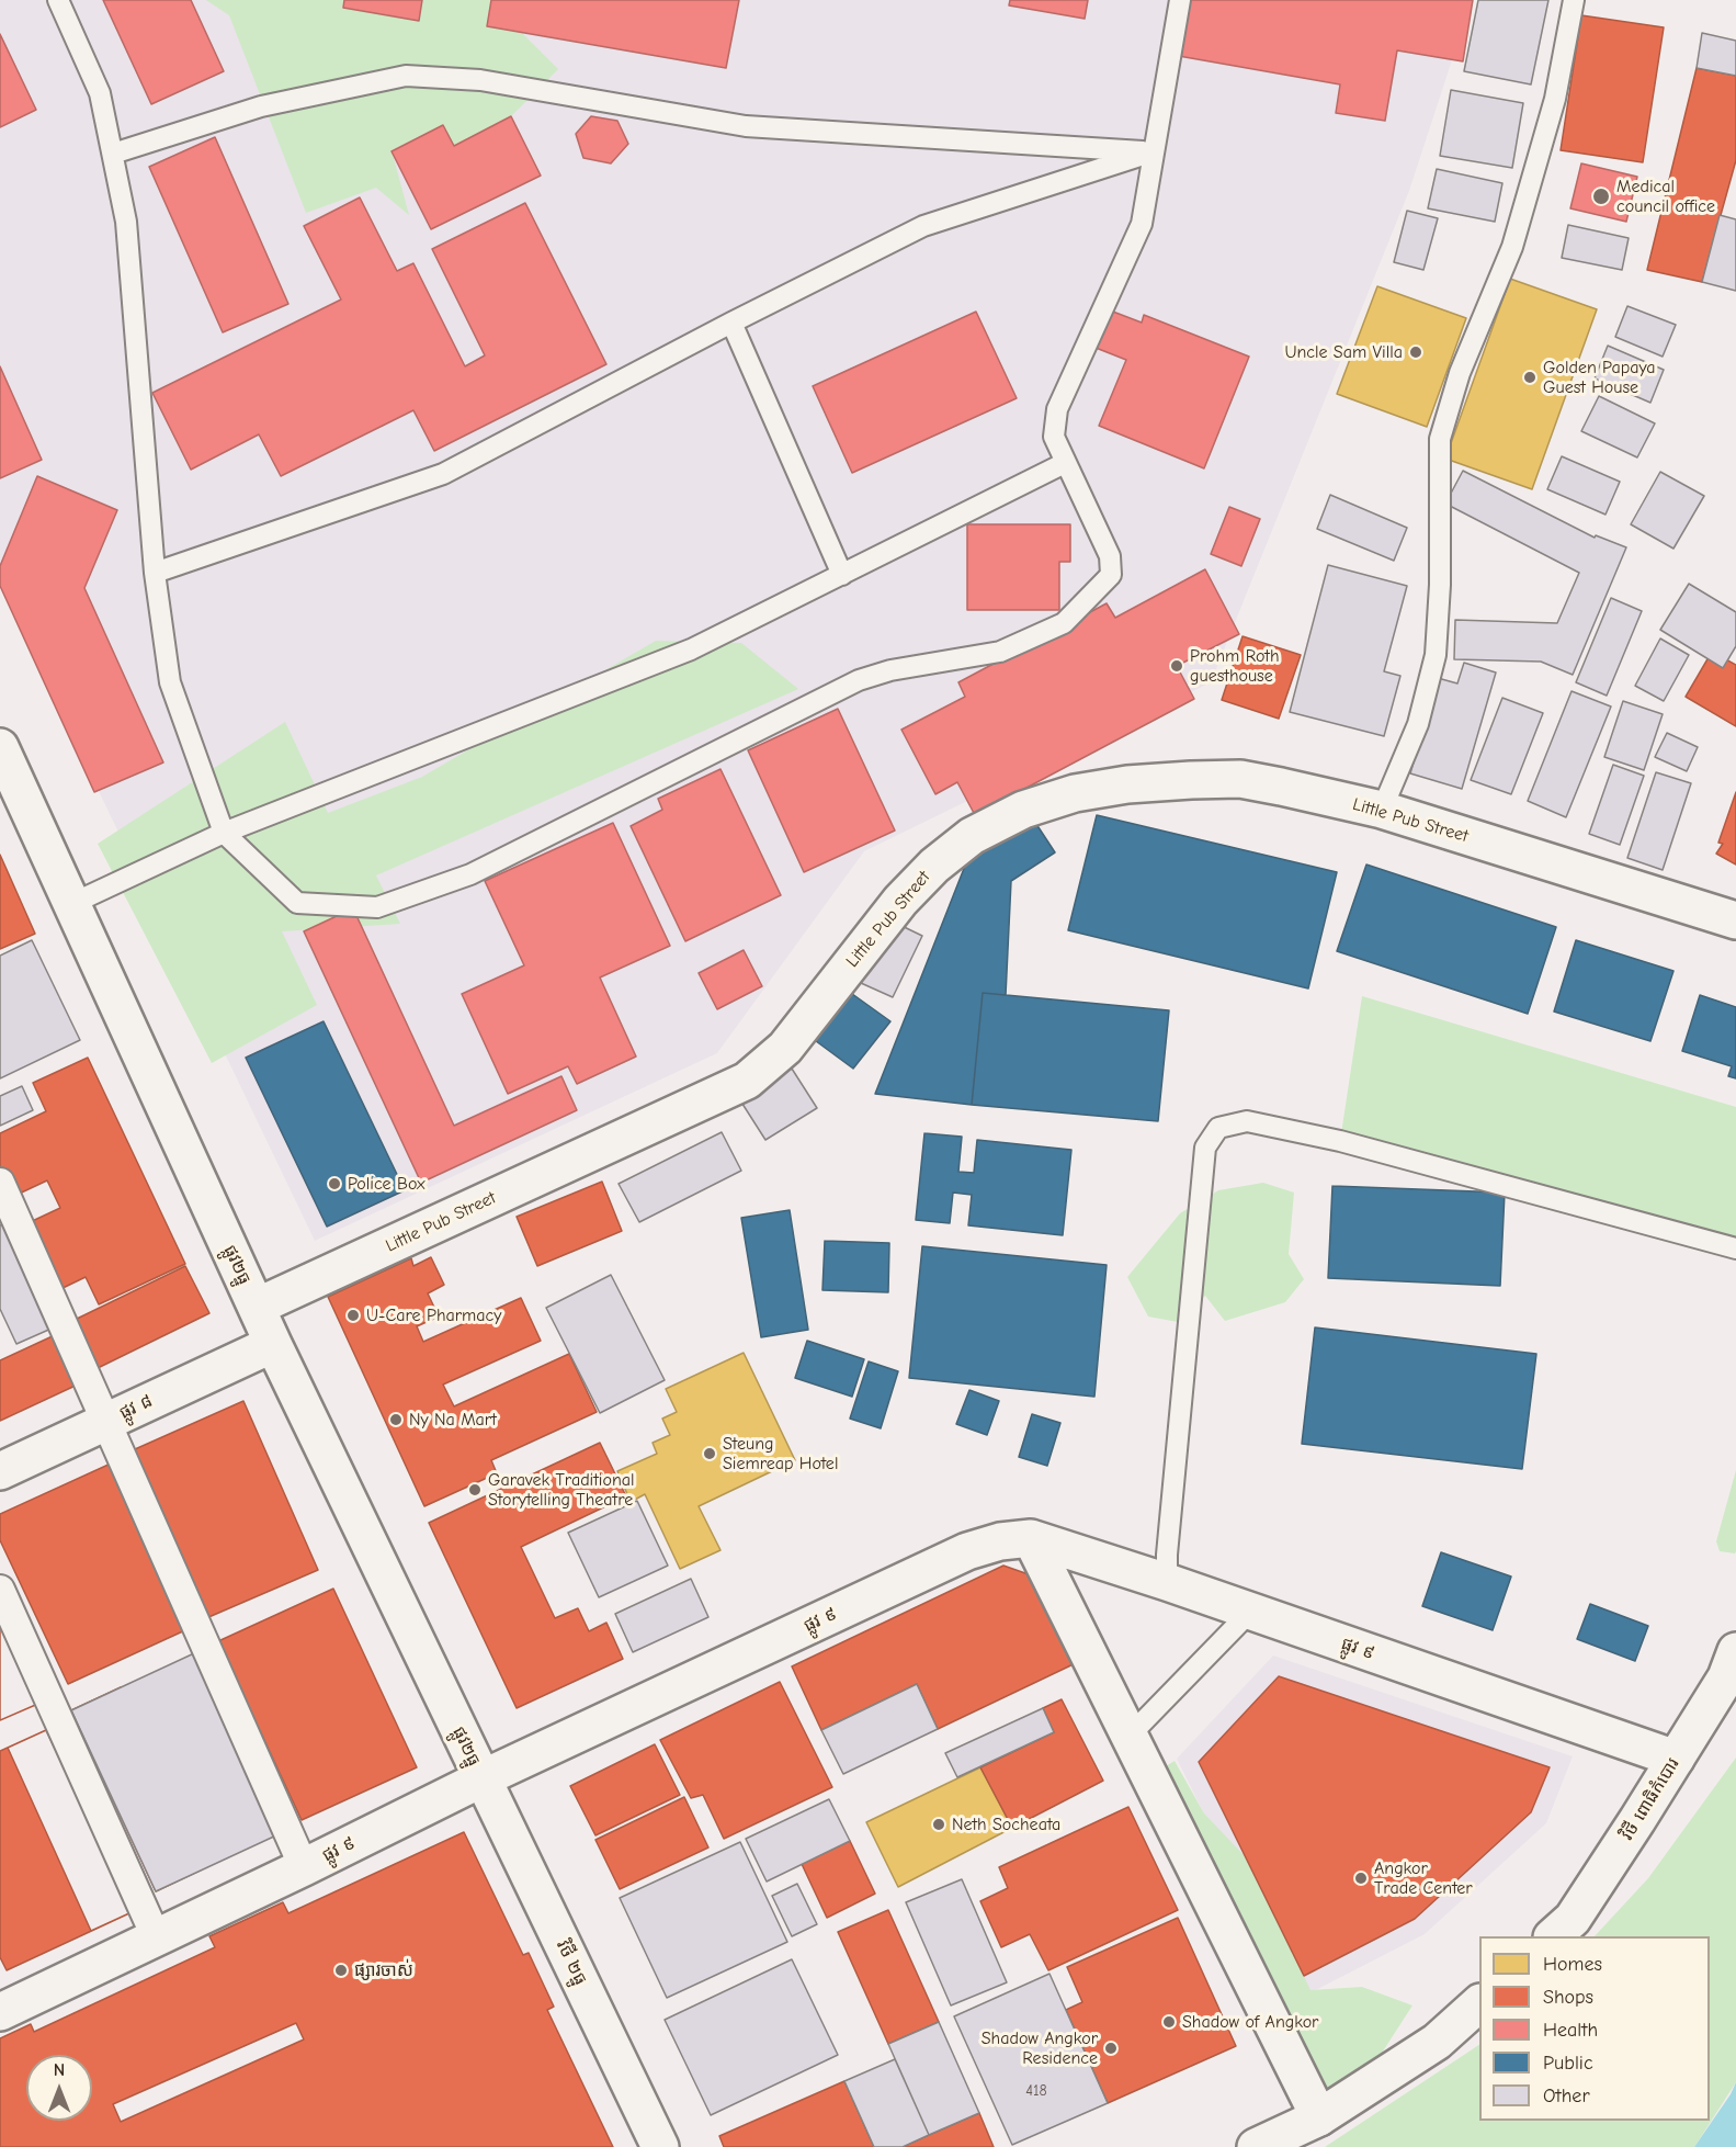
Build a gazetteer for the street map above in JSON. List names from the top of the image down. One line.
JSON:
{"streets":{"street":["Little Pub Street","ផ្លូវ២ធ្នូ","ផ្លូវ ៨","ផ្លូវ ៩","វិថី ពោធិកំបោរ","វិថី ២ធ្នូ"]},"crossings":[["Little Pub Street","ផ្លូវ២ធ្នូ"],["ផ្លូវ២ធ្នូ","ផ្លូវ ៨"],["ផ្លូវ២ធ្នូ","ផ្លូវ ៩"],["ផ្លូវ២ធ្នូ","វិថី ២ធ្នូ"],["ផ្លូវ ៩","វិថី ពោធិកំបោរ"],["ផ្លូវ ៩","វិថី ២ធ្នូ"]],"places":["Medical council office","Uncle Sam Villa","Golden Papaya Guest House","Prohm Roth guesthouse","Police Box","U-Care Pharmacy","Ny Na Mart","Steung Siemreap Hotel","Garavek Traditional Storytelling Theatre","Neth Socheata","Angkor Trade Center","ផ្សារចាស់","Shadow of Angkor","Shadow Angkor Residence"],"house_numbers":["418"],"legend":["Homes","Shops","Health","Public","Other"],"north":"top"}
